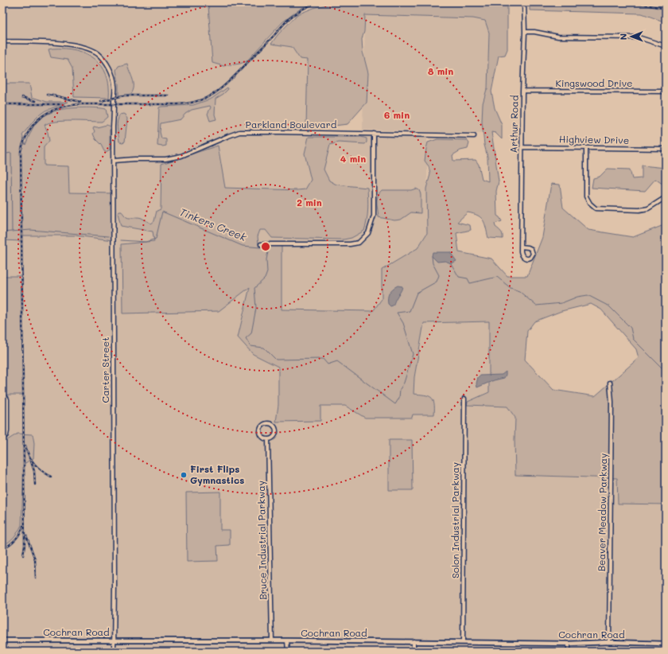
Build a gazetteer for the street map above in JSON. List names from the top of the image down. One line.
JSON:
{"streets":{"street":["Kingswood Drive","Arthur Road","Parkland Boulevard","Highview Drive","Carter Street","Beaver Meadow Parkway","Solon Industrial Parkway","Bruce Industrial Parkway","Cochran Road"]},"crossings":[["Kingswood Drive","Arthur Road"],["Arthur Road","Highview Drive"],["Parkland Boulevard","Carter Street"],["Carter Street","Cochran Road"],["Beaver Meadow Parkway","Cochran Road"],["Solon Industrial Parkway","Cochran Road"],["Bruce Industrial Parkway","Cochran Road"]],"water":["Tinkers Creek"],"places":["First Flips Gymnastics"],"north":"left","rings":["8 min","6 min","4 min","2 min"]}
